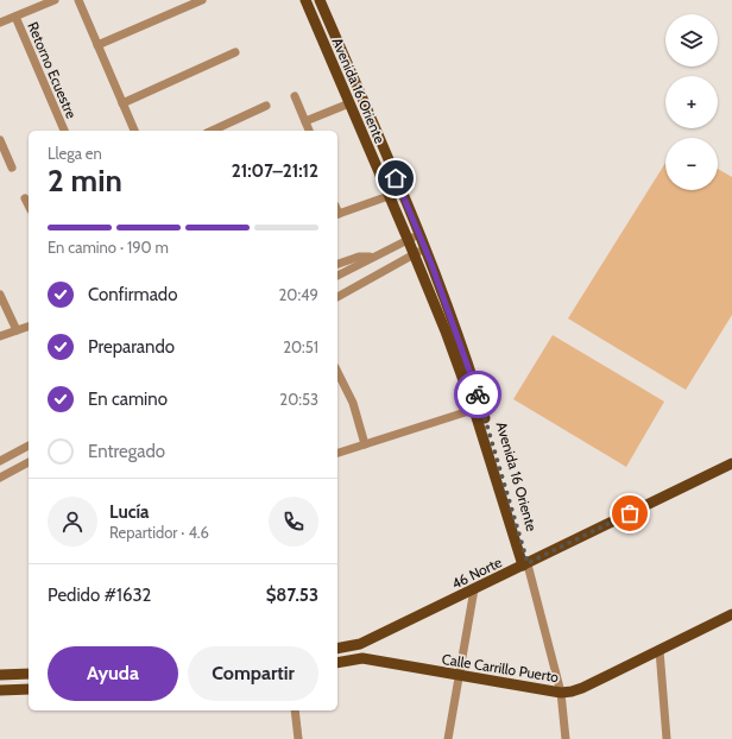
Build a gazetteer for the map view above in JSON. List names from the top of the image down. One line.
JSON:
{"streets":{"main road":["Avenida 16 Oriente","46 Norte","Calle Carrillo Puerto"],"street":["Retorno Ecuestre"]},"crossings":[["Avenida 16 Oriente","46 Norte"]],"page":{"map_buttons":["+","−"],"heading":["2 min","Llega en","21:07–21:12"],"panel":["Lucía","Repartidor · 4.6","Pedido #1632","$87.53"],"bar":"En camino · 190 m","list":[["Confirmado","20:49"],["Preparando","20:51"],["En camino","20:53"],"Entregado"],"buttons":["Ayuda","Compartir"]}}
